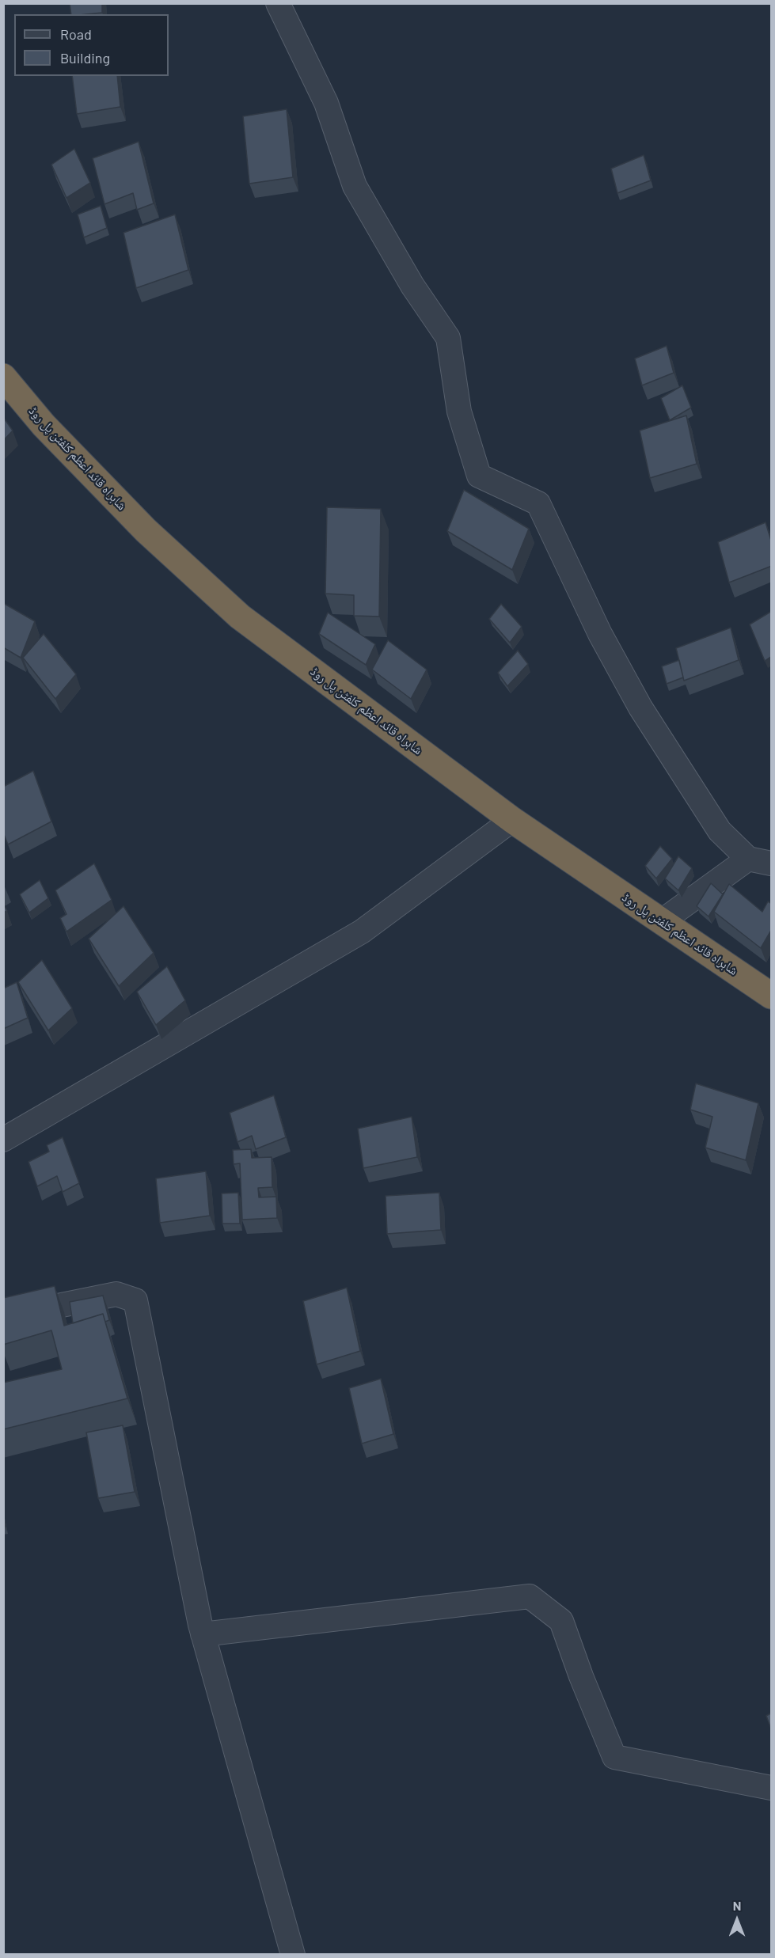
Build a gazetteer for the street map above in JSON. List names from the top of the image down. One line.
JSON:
{"streets":{"highway":["شاہراہ قائد اعظم کلفٹن پل روڈ"]},"legend":["Road","Building"],"north":"top"}
